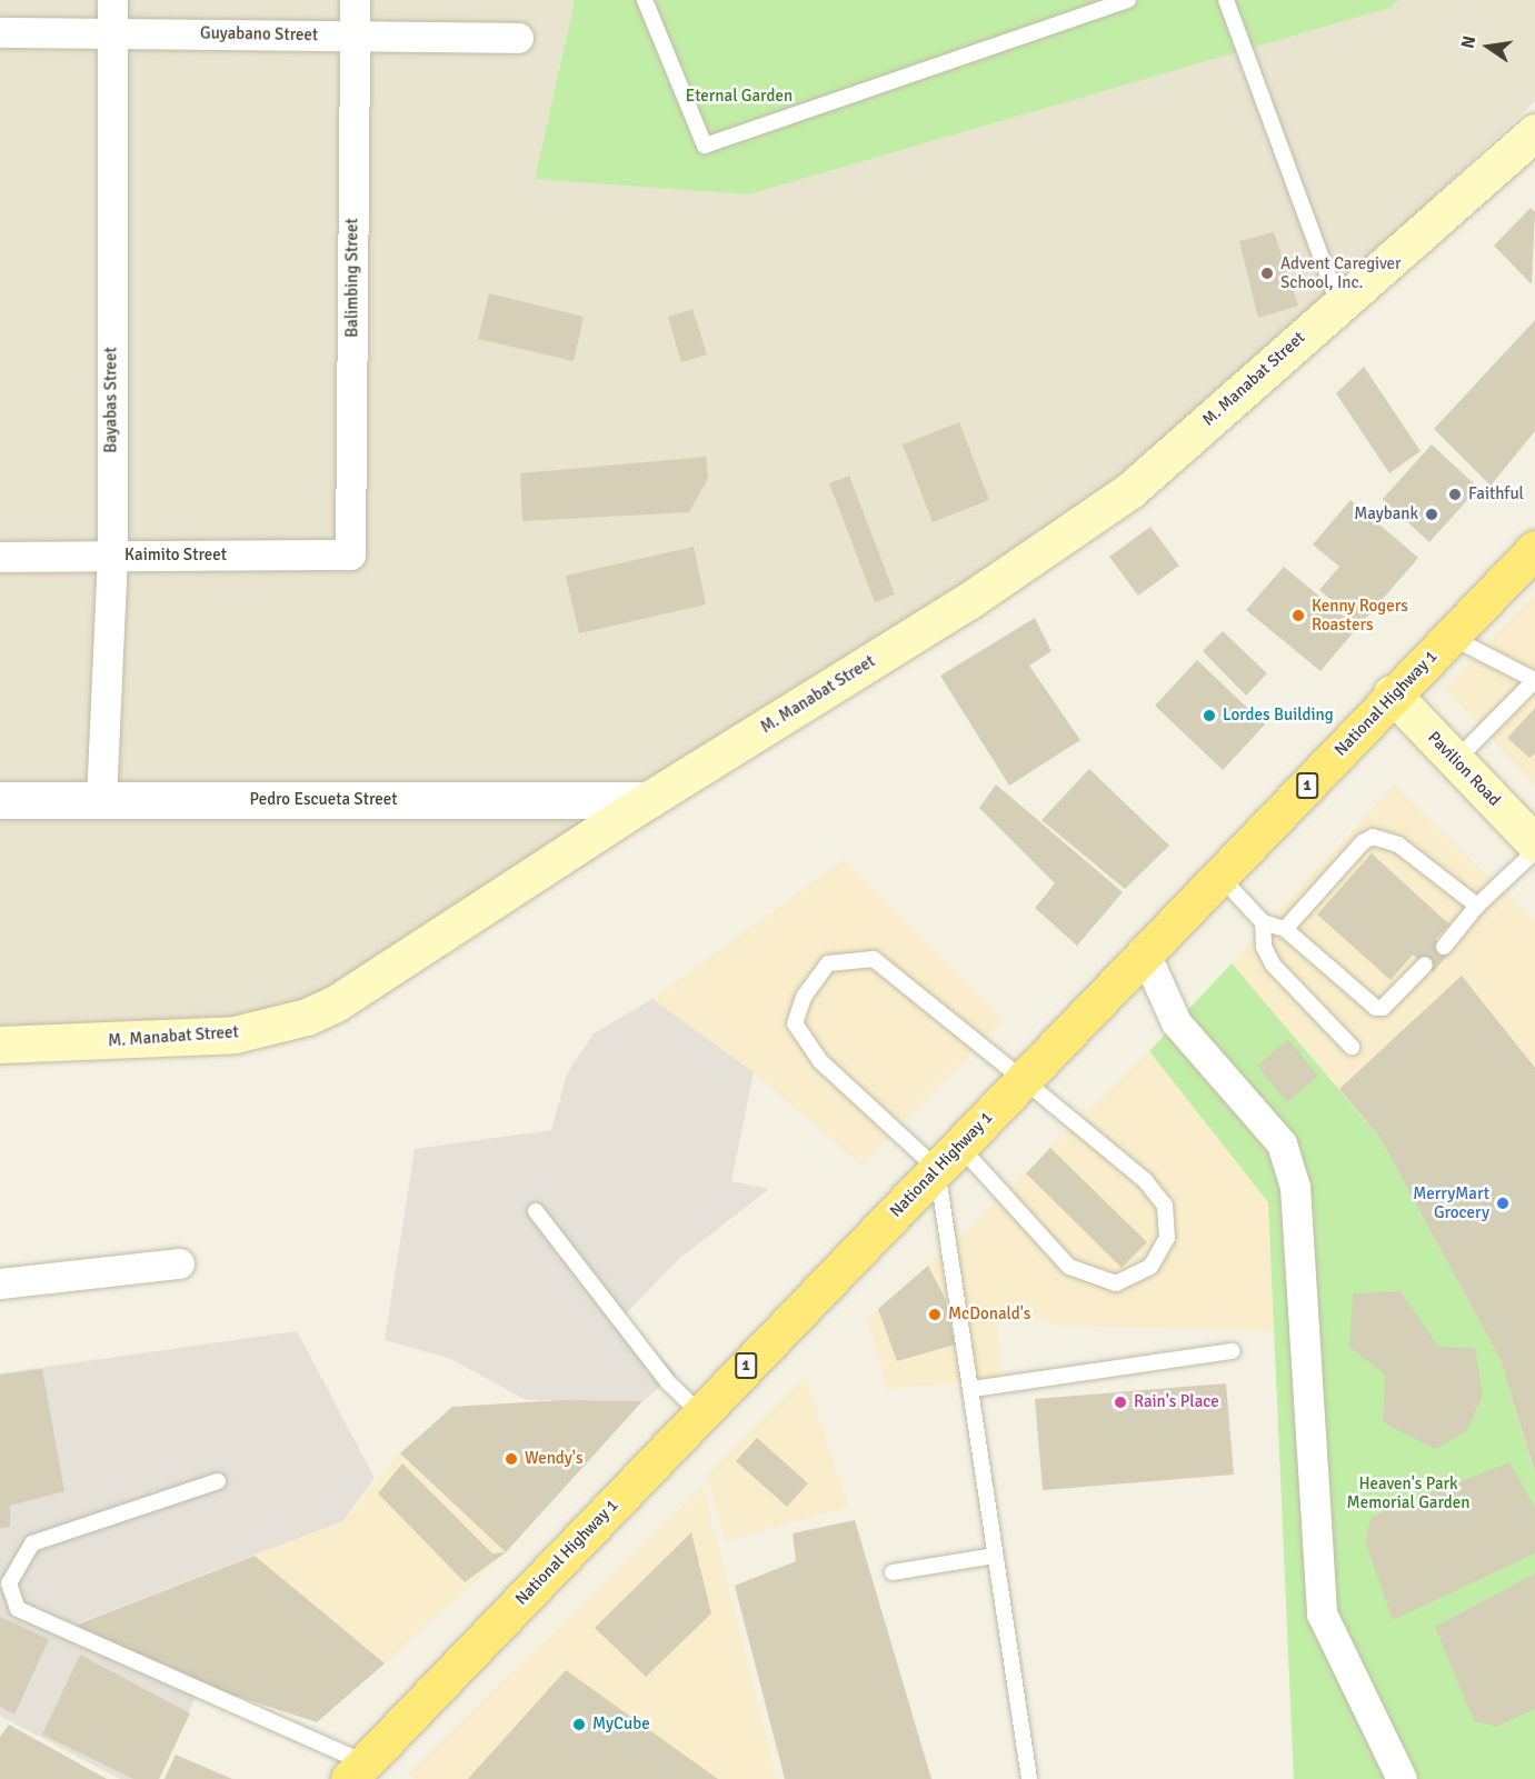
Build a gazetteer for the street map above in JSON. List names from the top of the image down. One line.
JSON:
{"streets":{"highway":["National Highway 1","1"],"main road":["M. Manabat Street","Pavilion Road"],"street":["Guyabano Street","Balimbing Street","Bayabas Street","Kaimito Street","Pedro Escueta Street"]},"crossings":[["Guyabano Street","Balimbing Street"],["Guyabano Street","Bayabas Street"],["Balimbing Street","Kaimito Street"],["M. Manabat Street","Pedro Escueta Street"],["Bayabas Street","Kaimito Street"],["Bayabas Street","Pedro Escueta Street"],["National Highway 1","Pavilion Road"]],"parks":["Eternal Garden","Heaven's Park Memorial Garden"],"places":["Advent Caregiver School, Inc.","Faithful","Maybank","Kenny Rogers Roasters","Lordes Building","MerryMart Grocery","McDonald's","Rain's Place","Wendy's","MyCube"],"north":"left"}
